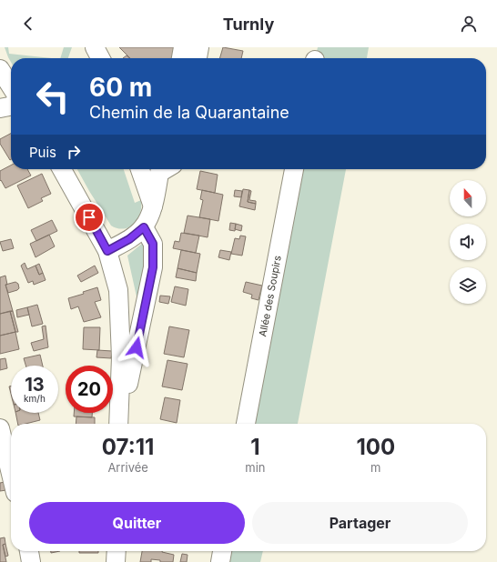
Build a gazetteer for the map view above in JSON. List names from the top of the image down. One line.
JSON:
{"streets":{"street":["Allée des Soupirs"]},"north":"top","page":{"header":"Turnly","turn":["60 m","Chemin de la Quarantaine"],"then":"Puis","speed":"13 km/h","limit":"20","eta":["07:11","Arrivée","1","min","100","m"],"buttons":["Quitter","Partager"]}}
